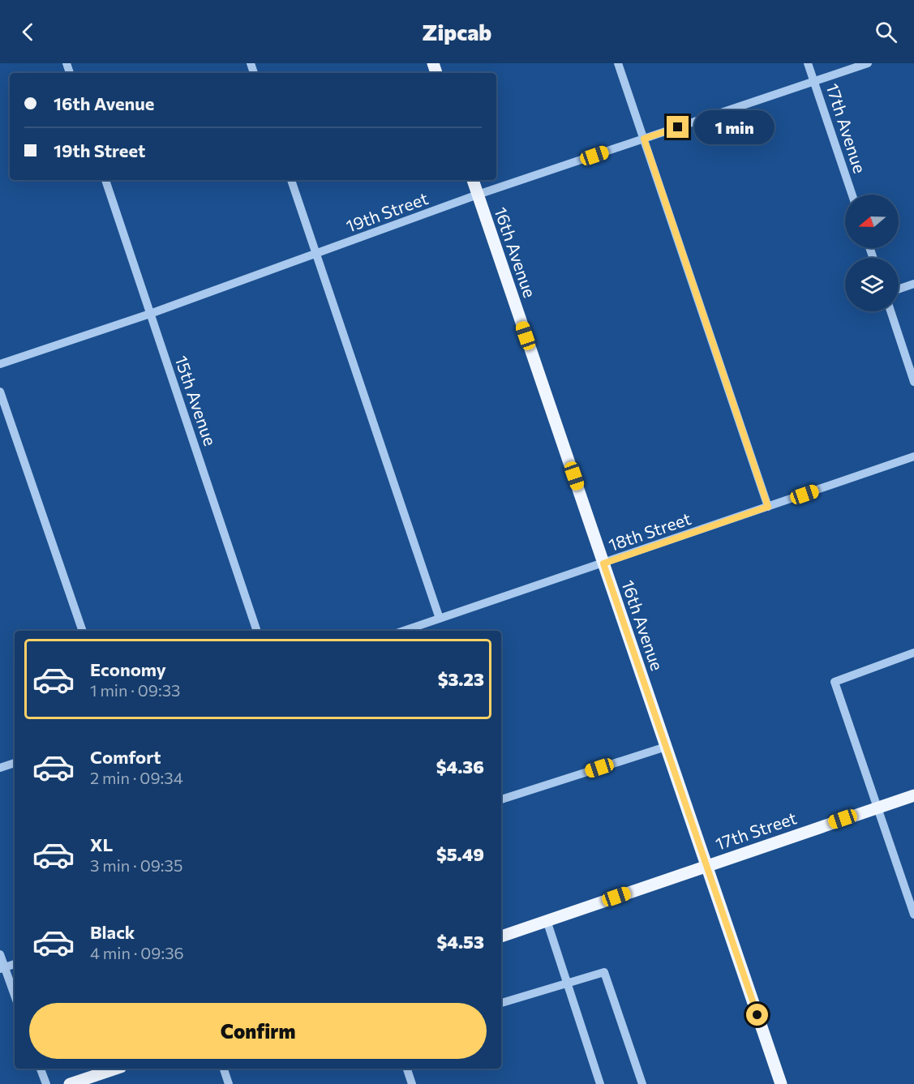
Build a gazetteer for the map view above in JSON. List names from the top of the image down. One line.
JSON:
{"streets":{"main road":["16th Avenue","17th Street"],"street":["17th Avenue","19th Street","15th Avenue","18th Street"]},"crossings":[["17th Avenue","19th Street"],["19th Street","16th Avenue"],["19th Street","15th Avenue"],["16th Avenue","18th Street"],["16th Avenue","17th Street"]],"north":"left","page":{"header":"Zipcab","banner":["16th Avenue","19th Street"],"bubble":"1 min","list":[{"name":"Economy","note":"1 min · 09:33","value":"$3.23"},{"name":"Comfort","note":"2 min · 09:34","value":"$4.36"},{"name":"XL","note":"3 min · 09:35","value":"$5.49"},{"name":"Black","note":"4 min · 09:36","value":"$4.53"}],"buttons":"Confirm"}}
